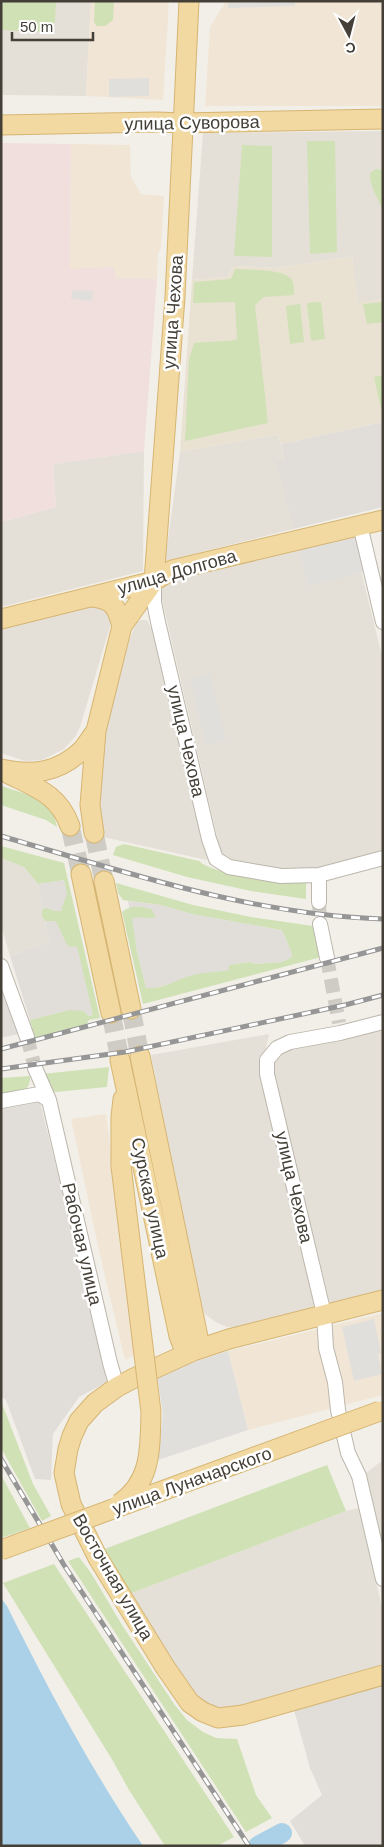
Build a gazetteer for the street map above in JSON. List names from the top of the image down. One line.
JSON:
{"streets":{"main road":["улица Суворова","улица Чехова","улица Долгова","Сурская улица","улица Луначарского","Восточная улица"],"street":["Рабочая улица"]},"crossings":[["улица Суворова","улица Чехова"],["улица Чехова","улица Долгова"],["Сурская улица","Восточная улица"],["Рабочая улица","Восточная улица"]],"scale_bar":"50 m","north":"bottom"}
